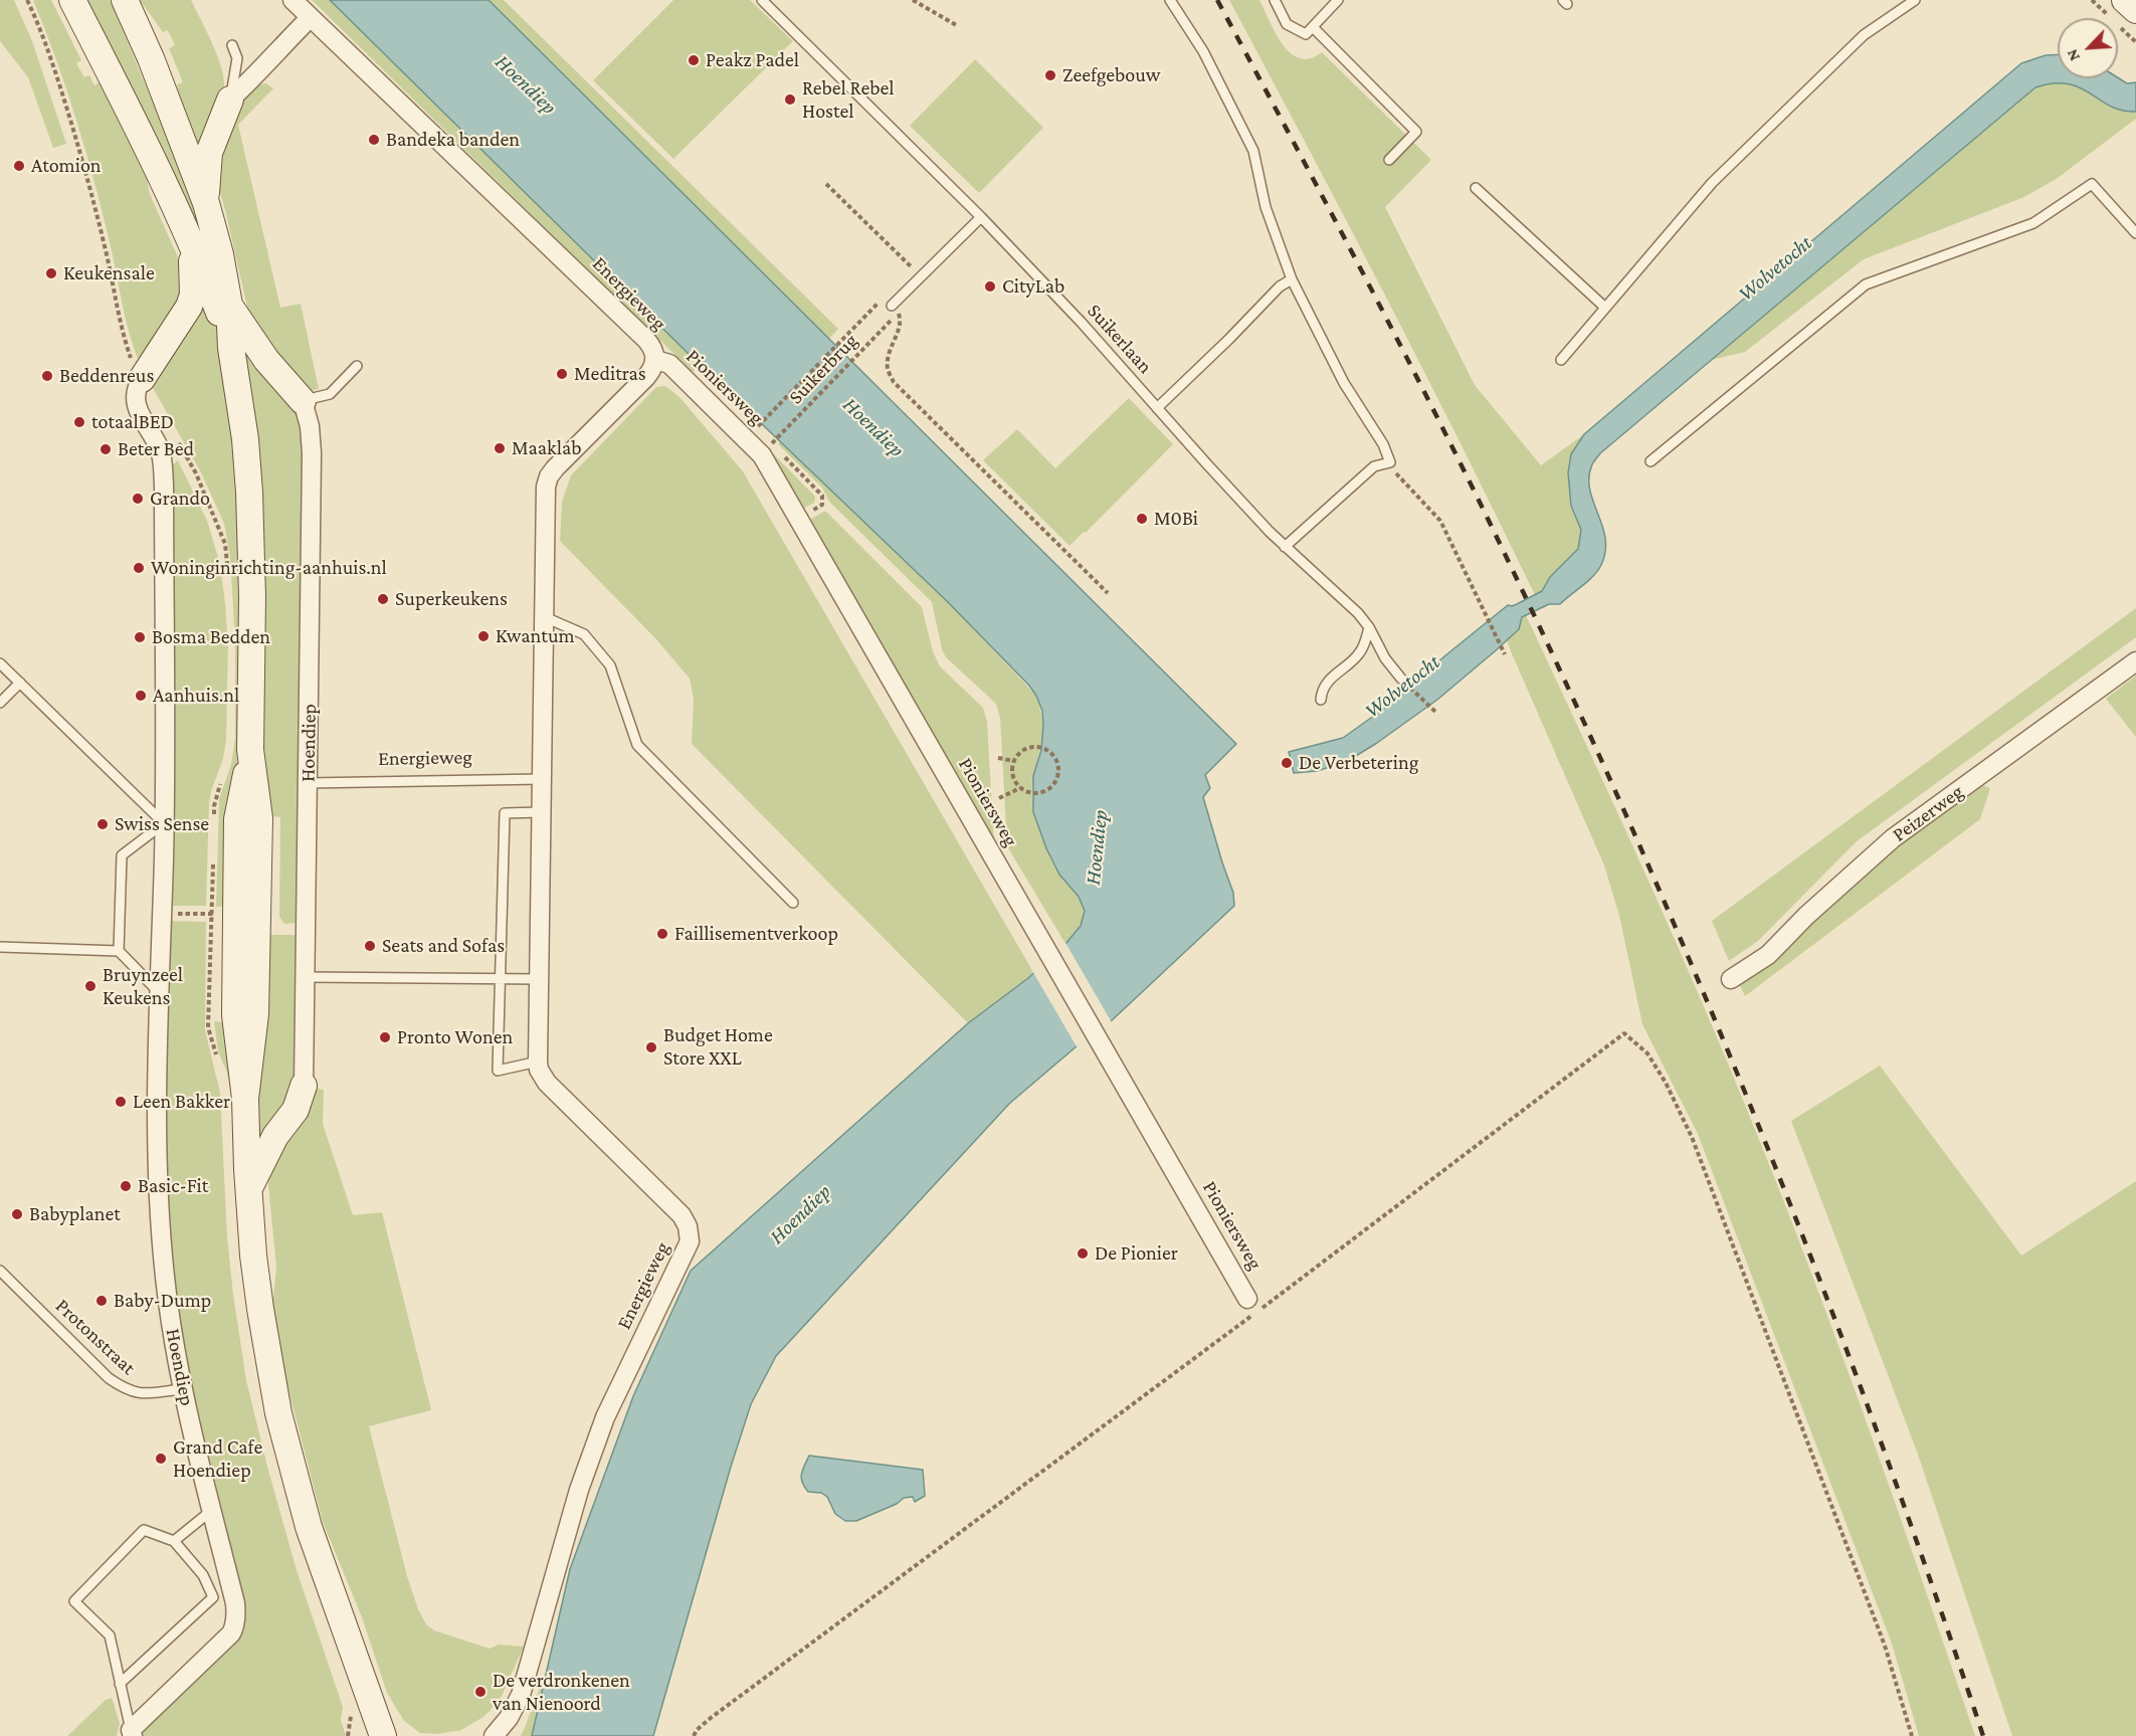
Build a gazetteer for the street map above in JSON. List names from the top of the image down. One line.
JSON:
{"streets":{"street":["Energieweg","Pioniersweg","Hoendiep","Peizerweg"],"lane":["Suikerlaan","Protonstraat"],"path":["Suikerbrug"]},"crossings":[["Energieweg","Pioniersweg"],["Energieweg","Hoendiep"],["Suikerbrug","Pioniersweg"],["Hoendiep","Protonstraat"]],"water":["Hoendiep","Wolvetocht"],"places":["Peakz Padel","Zeefgebouw","Rebel Rebel Hostel","Bandeka banden","Atomion","Keukensale","CityLab","Meditras","Beddenreus","totaalBED","Maaklab","Beter Bed","Grando","M0Bi","Woninginrichting-aanhuis.nl","Superkeukens","Kwantum","Bosma Bedden","Aanhuis.nl","De Verbetering","Swiss Sense","Faillisementverkoop","Seats and Sofas","Bruynzeel Keukens","Pronto Wonen","Budget Home Store XXL","Leen Bakker","Basic-Fit","Babyplanet","De Pionier","Baby-Dump","Grand Cafe Hoendiep","De verdronkenen van Nienoord"],"north":"bottom left"}
